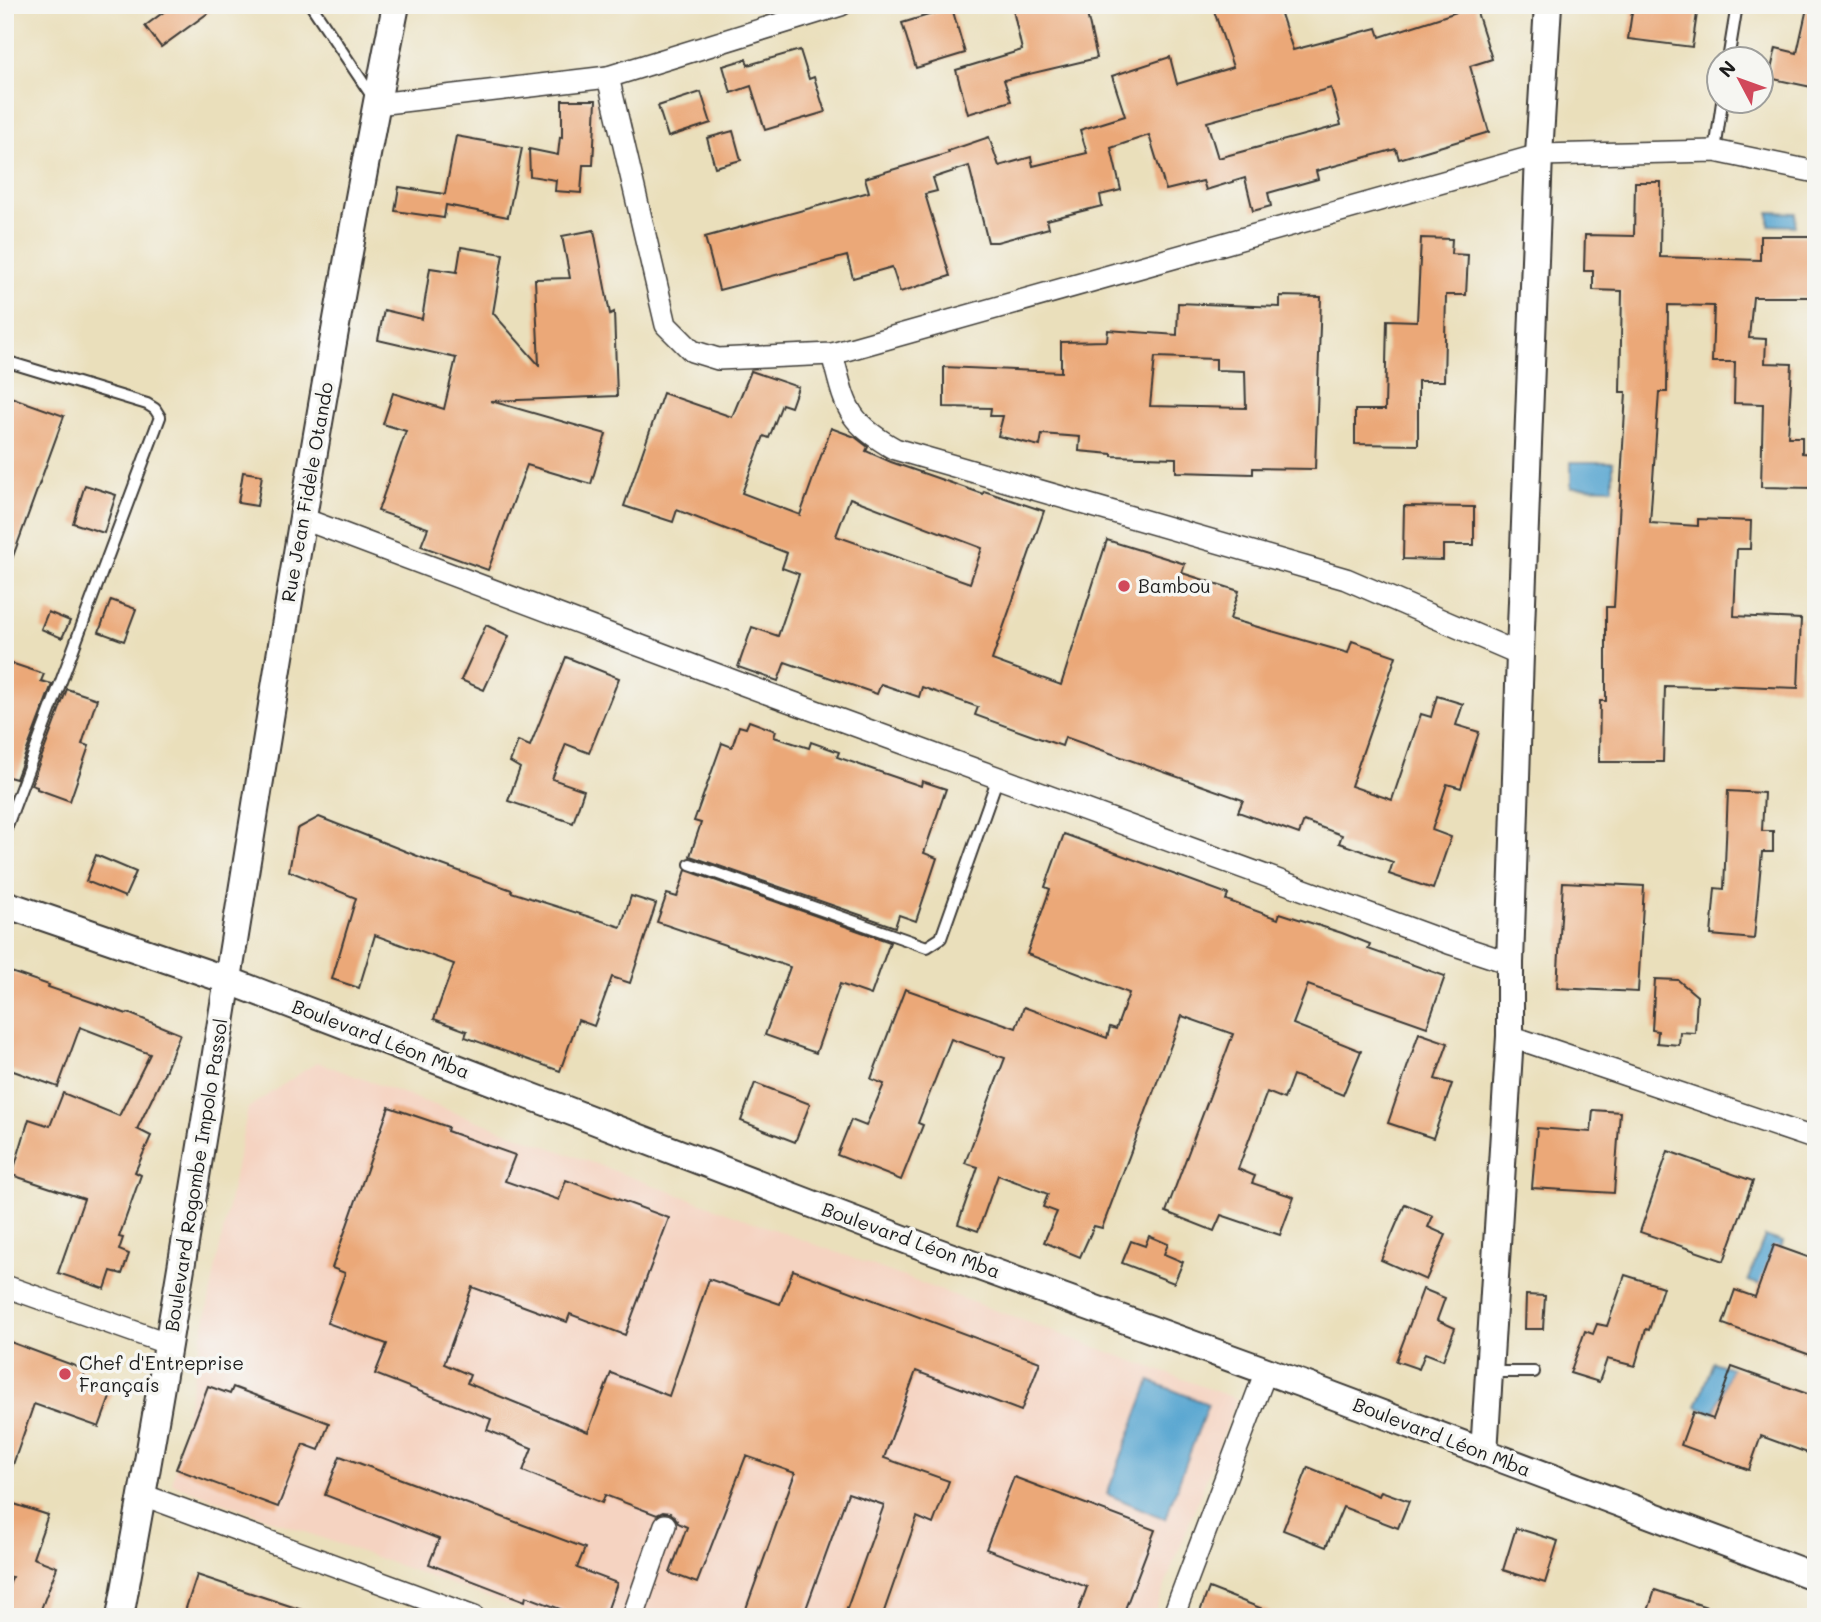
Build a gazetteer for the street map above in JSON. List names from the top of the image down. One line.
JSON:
{"streets":{"street":["Rue Jean Fidèle Otando","Boulevard Léon Mba","Boulevard Rogombe Impolo Passol"]},"crossings":[["Rue Jean Fidèle Otando","Boulevard Léon Mba"],["Rue Jean Fidèle Otando","Boulevard Rogombe Impolo Passol"],["Boulevard Léon Mba","Boulevard Rogombe Impolo Passol"]],"places":["Bambou","Chef d'Entreprise Français"],"north":"top left"}
